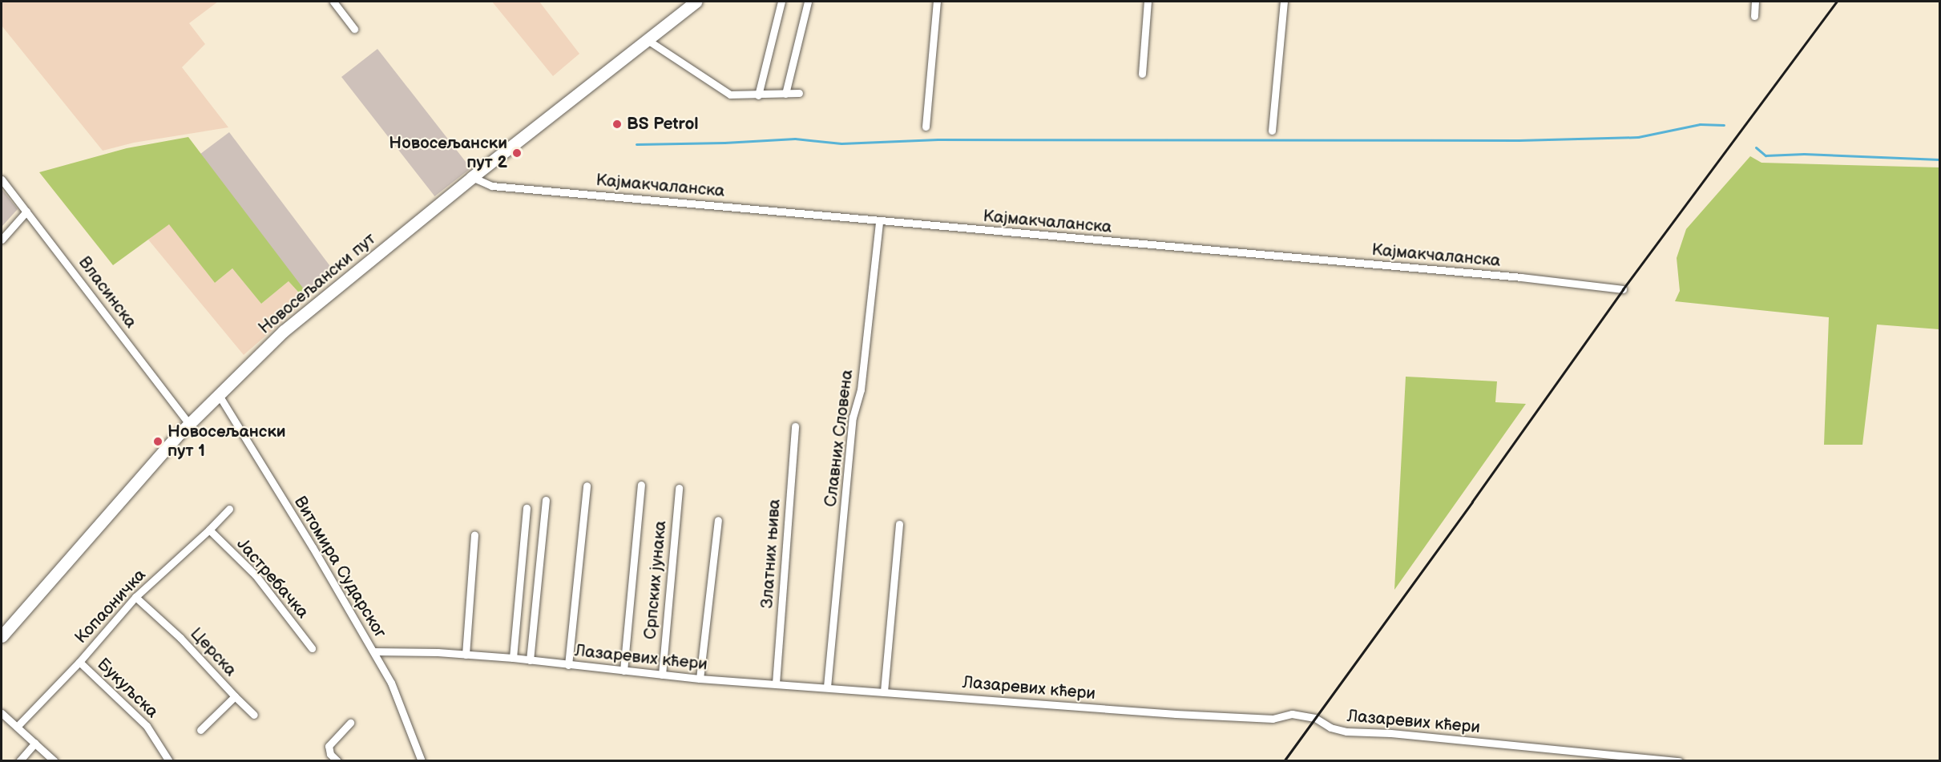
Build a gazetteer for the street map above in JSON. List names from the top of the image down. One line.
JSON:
{"streets":{"main road":["Новосељански пут"],"street":["Кајмакчаланска","Власинска","Славних Словена","Златних њива","Витомира Сударског","Јастребачка","Српских јунака","Копаоничка","Церска","Лазаревих кћери","Букуљска"]},"crossings":[["Кајмакчаланска","Новосељански пут"],["Кајмакчаланска","Славних Словена"],["Новосељански пут","Власинска"],["Новосељански пут","Витомира Сударског"],["Славних Словена","Лазаревих кћери"],["Златних њива","Лазаревих кћери"],["Витомира Сударског","Лазаревих кћери"],["Јастребачка","Копаоничка"],["Српских јунака","Лазаревих кћери"],["Копаоничка","Церска"],["Копаоничка","Букуљска"]],"places":["BS Petrol","Новосељански пут 2","Новосељански пут 1"]}
